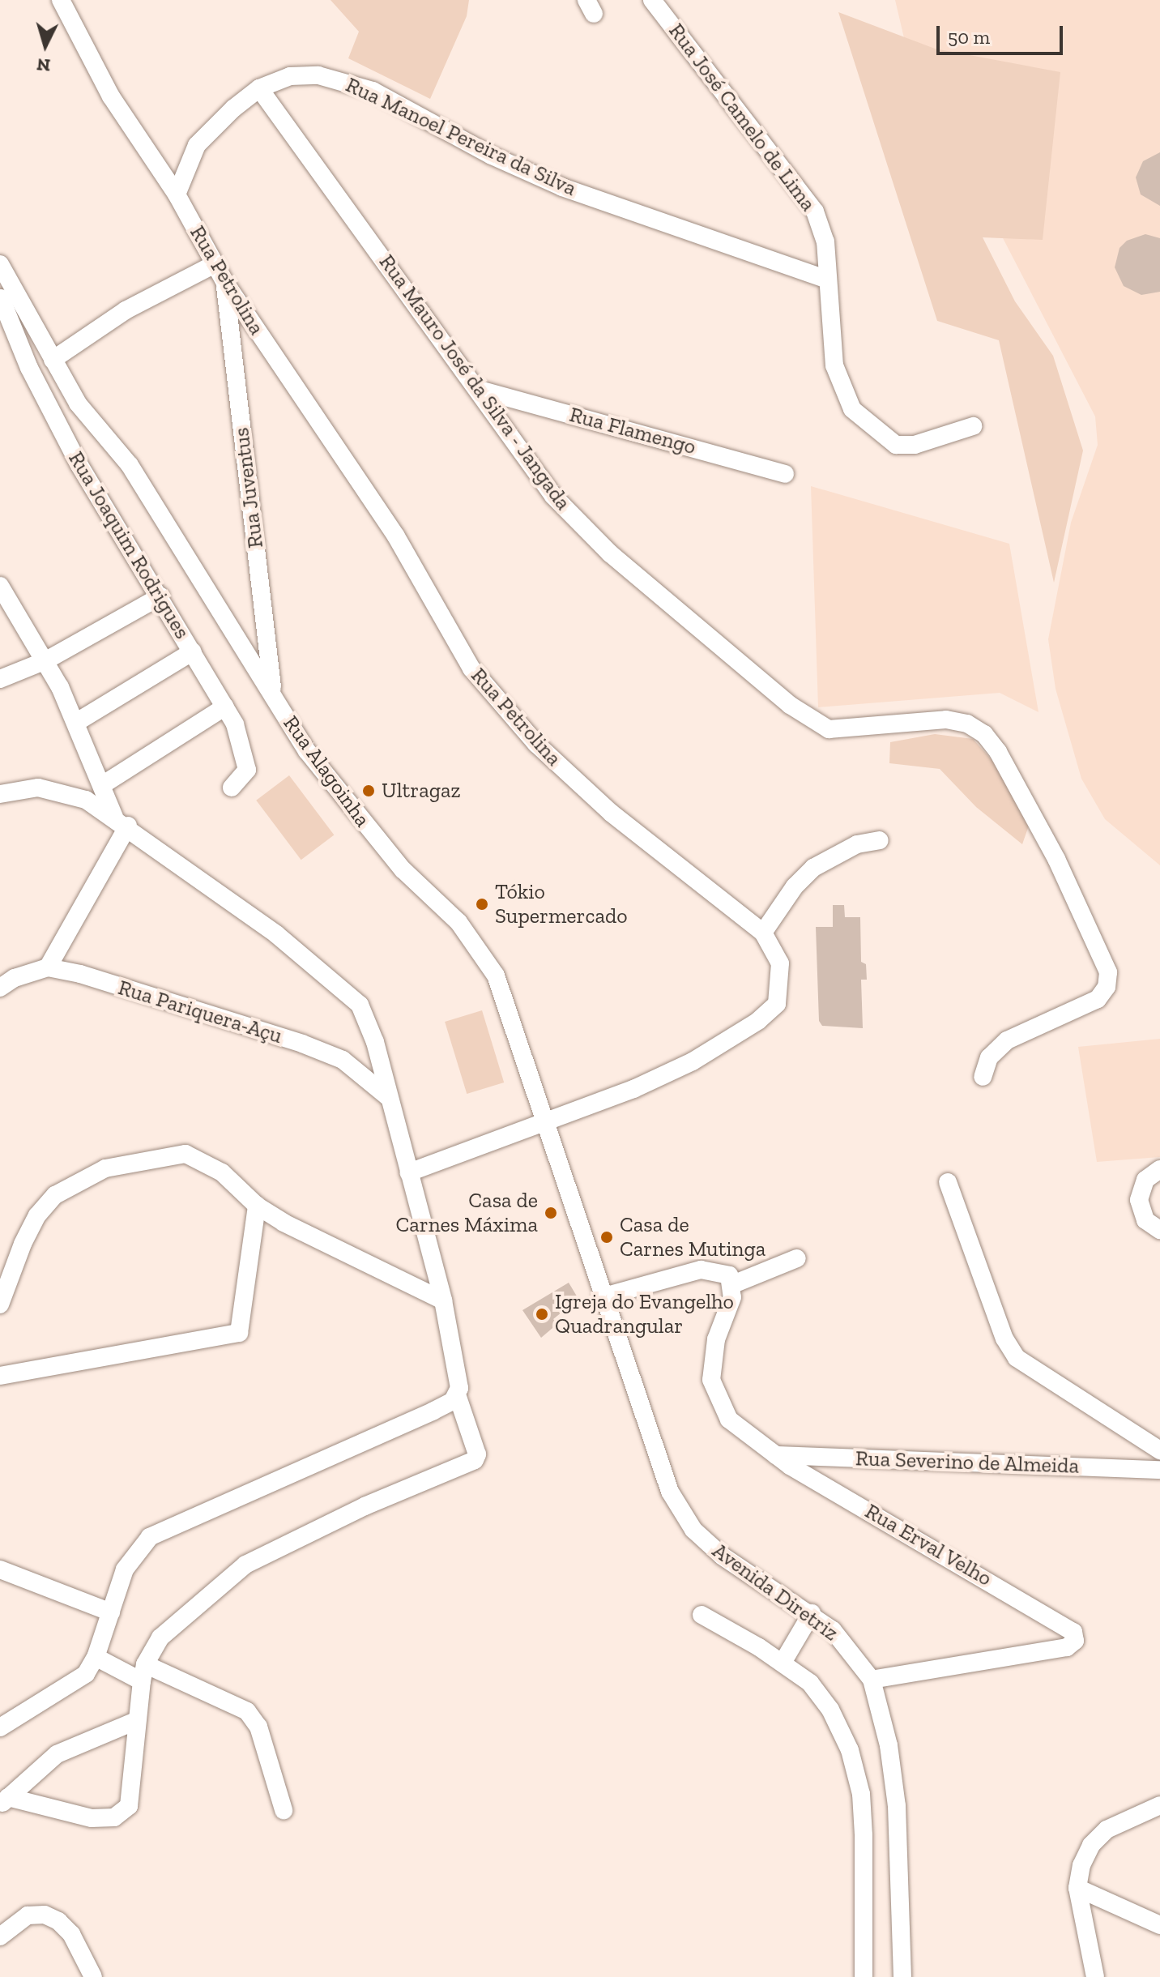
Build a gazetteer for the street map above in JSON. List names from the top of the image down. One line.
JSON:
{"streets":{"street":["Rua José Camelo de Lima","Rua Manoel Pereira da Silva","Rua Petrolina","Rua Mauro José da Silva - Jangada","Rua Flamengo","Rua Juventus","Rua Joaquim Rodrigues","Rua Alagoinha","Rua Pariquera-Açu","Rua Severino de Almeida","Rua Erval Velho","Avenida Diretriz"]},"crossings":[["Rua José Camelo de Lima","Rua Manoel Pereira da Silva"],["Rua Manoel Pereira da Silva","Rua Petrolina"],["Rua Manoel Pereira da Silva","Rua Mauro José da Silva - Jangada"],["Rua Petrolina","Rua Juventus"],["Rua Petrolina","Rua Alagoinha"],["Rua Mauro José da Silva - Jangada","Rua Flamengo"],["Rua Juventus","Rua Alagoinha"],["Rua Joaquim Rodrigues","Rua Alagoinha"],["Rua Alagoinha","Avenida Diretriz"],["Rua Severino de Almeida","Rua Erval Velho"],["Rua Erval Velho","Avenida Diretriz"]],"places":["Ultragaz","Tókio Supermercado","Casa de Carnes Máxima","Casa de Carnes Mutinga","Igreja do Evangelho Quadrangular"],"scale_bar":"50 m","north":"bottom"}
